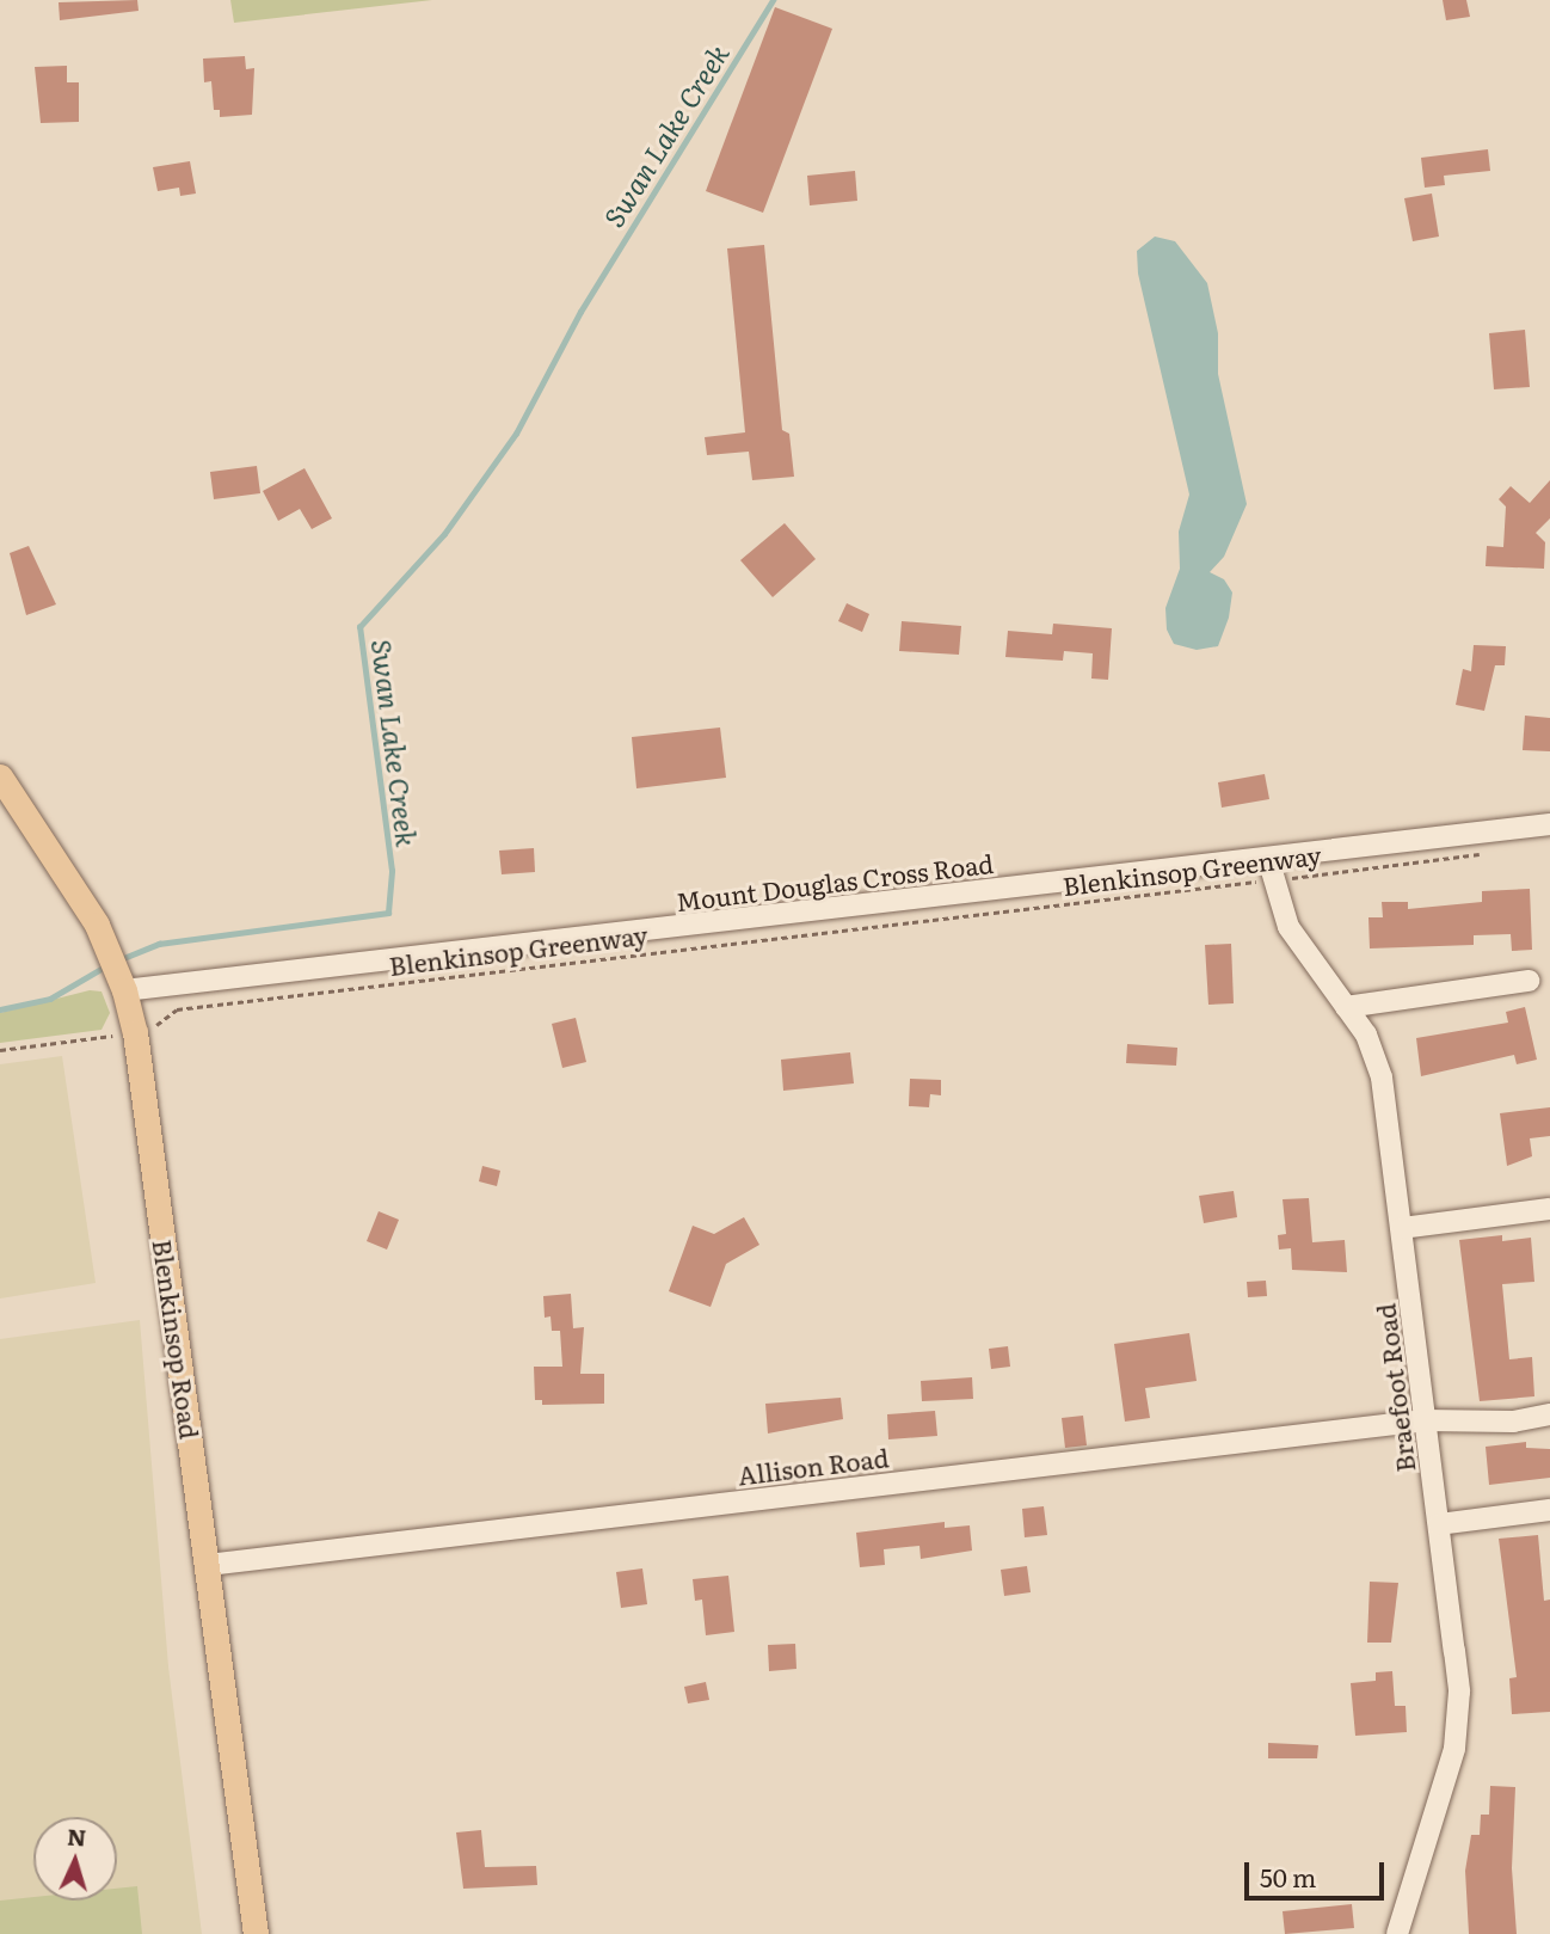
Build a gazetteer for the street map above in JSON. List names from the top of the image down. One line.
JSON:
{"streets":{"main road":["Blenkinsop Road"],"street":["Mount Douglas Cross Road","Braefoot Road","Allison Road"],"path":["Blenkinsop Greenway"]},"crossings":[["Blenkinsop Greenway","Mount Douglas Cross Road"],["Blenkinsop Greenway","Braefoot Road"],["Mount Douglas Cross Road","Blenkinsop Road"],["Mount Douglas Cross Road","Braefoot Road"],["Blenkinsop Road","Allison Road"],["Braefoot Road","Allison Road"]],"water":["Swan Lake Creek"],"scale_bar":"50 m","north":"top"}
